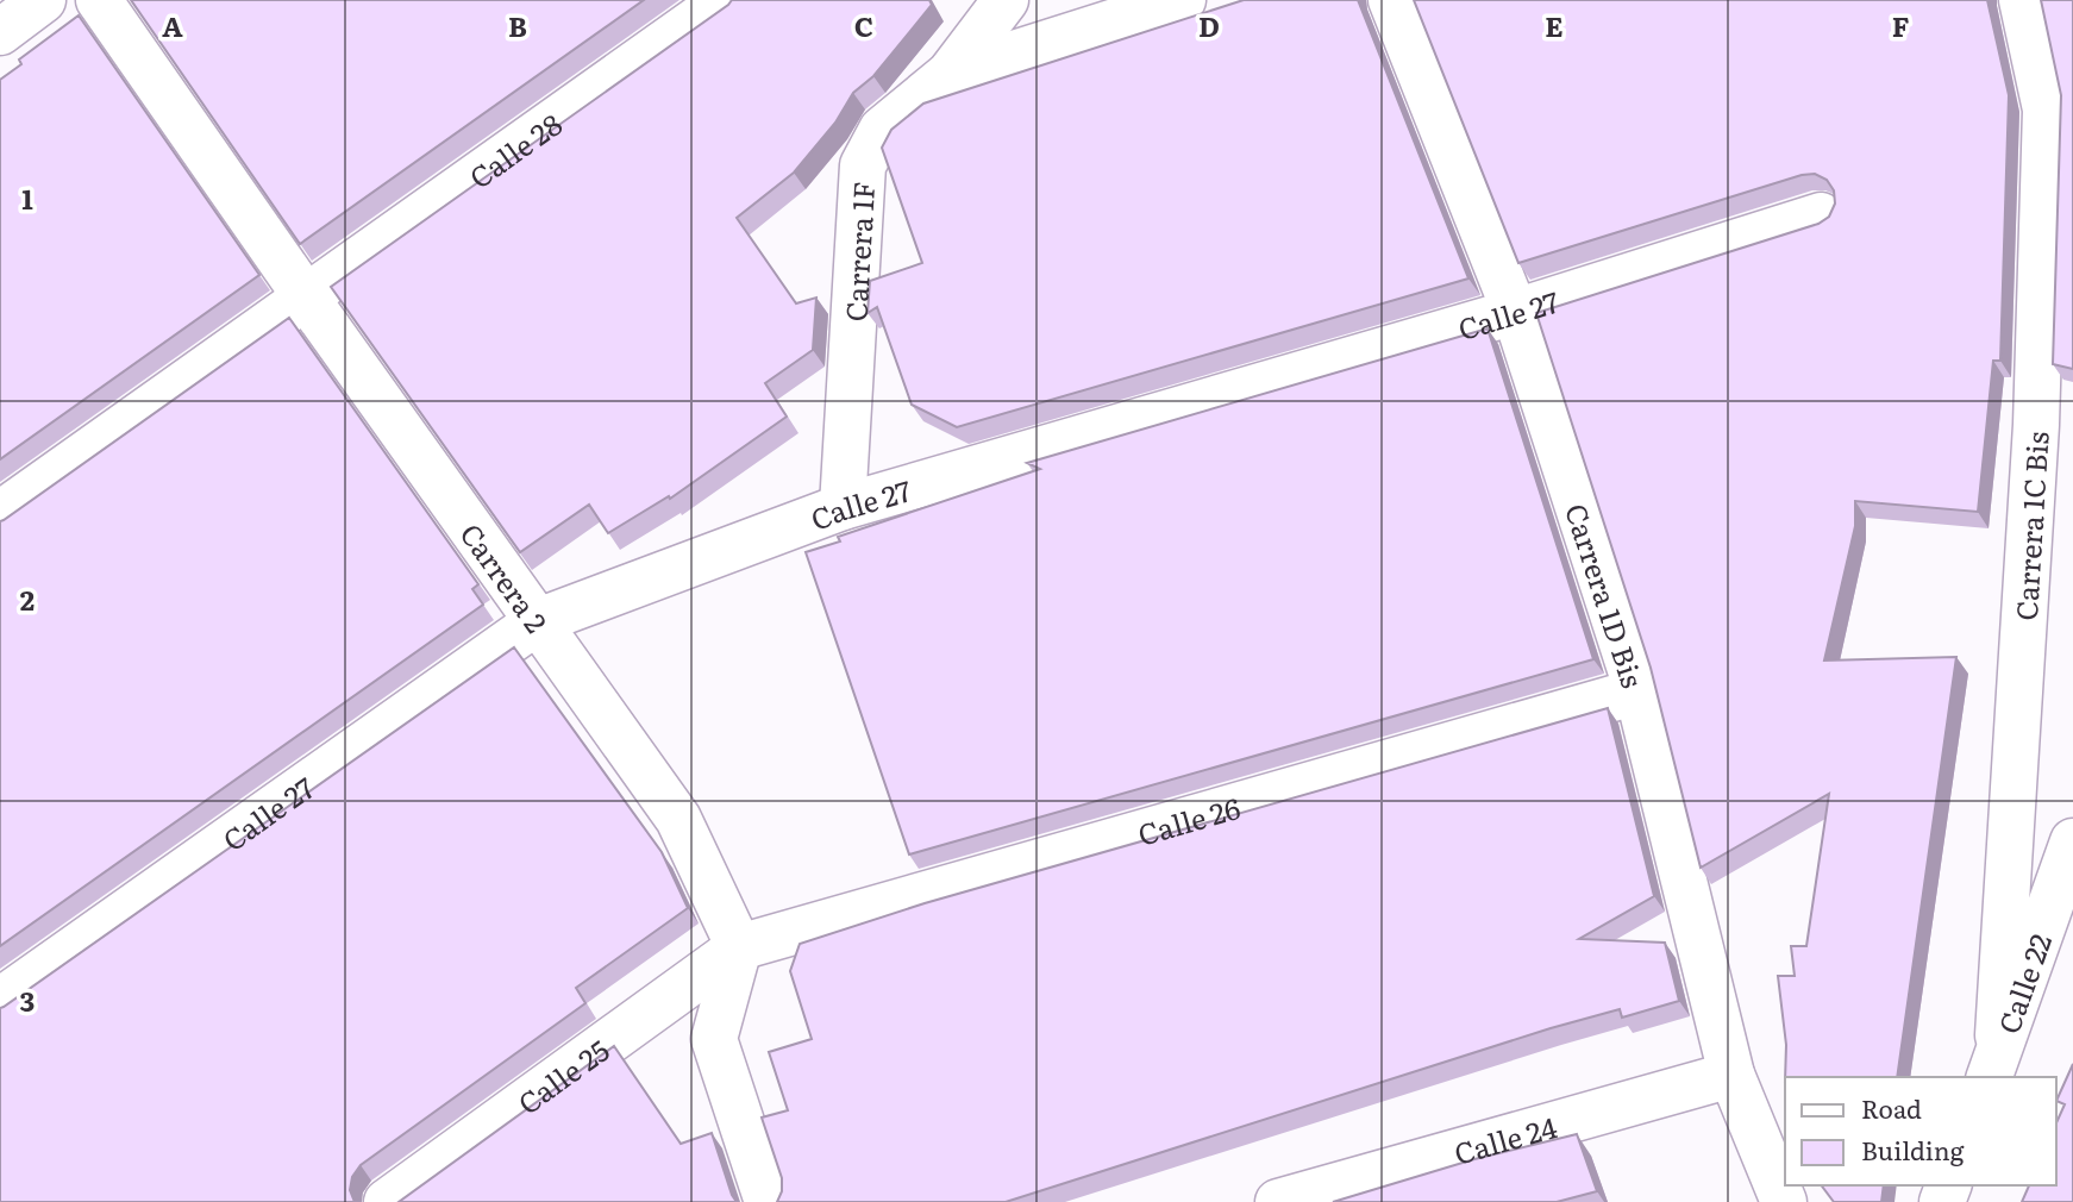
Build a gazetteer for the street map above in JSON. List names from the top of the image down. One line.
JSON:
{"streets":{"street":["Calle 28","Carrera 1F","Calle 27","Carrera 1C Bis","Carrera 2","Carrera 1D Bis","Calle 26","Calle 22","Calle 25","Calle 24"]},"crossings":[["Calle 28","Carrera 2"],["Carrera 1F","Calle 27"],["Calle 27","Carrera 2"],["Calle 27","Carrera 1D Bis"],["Carrera 1C Bis","Calle 22"],["Carrera 2","Calle 26"],["Carrera 2","Calle 25"],["Carrera 1D Bis","Calle 26"],["Carrera 1D Bis","Calle 24"],["Calle 26","Calle 25"]],"legend":["Road","Building"],"grid":{"columns":["A","B","C","D","E","F"],"rows":["1","2","3"]}}
